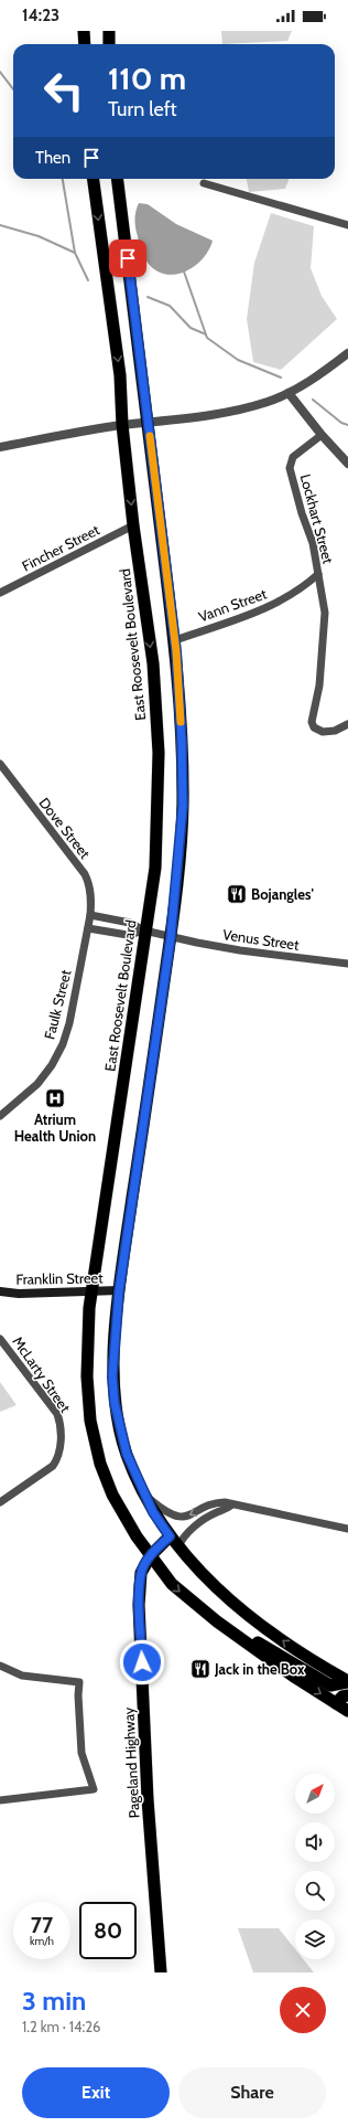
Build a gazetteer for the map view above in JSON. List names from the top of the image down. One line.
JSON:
{"streets":{"highway":["East Roosevelt Boulevard","Pageland Highway"],"main road":["Franklin Street"],"street":["Lockhart Street","Fincher Street","Vann Street","Dove Street","Venus Street","Faulk Street","McLarty Street"]},"crossings":[["Lockhart Street","Vann Street"],["Fincher Street","East Roosevelt Boulevard"],["East Roosevelt Boulevard","Franklin Street"],["East Roosevelt Boulevard","Pageland Highway"],["Dove Street","Faulk Street"]],"places":{"restaurant":["Bojangles'","Jack in the Box"],"hospital":["Atrium Health Union"]},"north":"top right","page":{"status":"14:23","turn":["110 m","Turn left"],"then":"Then","speed":"77 km/h","limit":"80","heading":["3 min","1.2 km · 14:26"],"buttons":["Exit","Share"]}}
